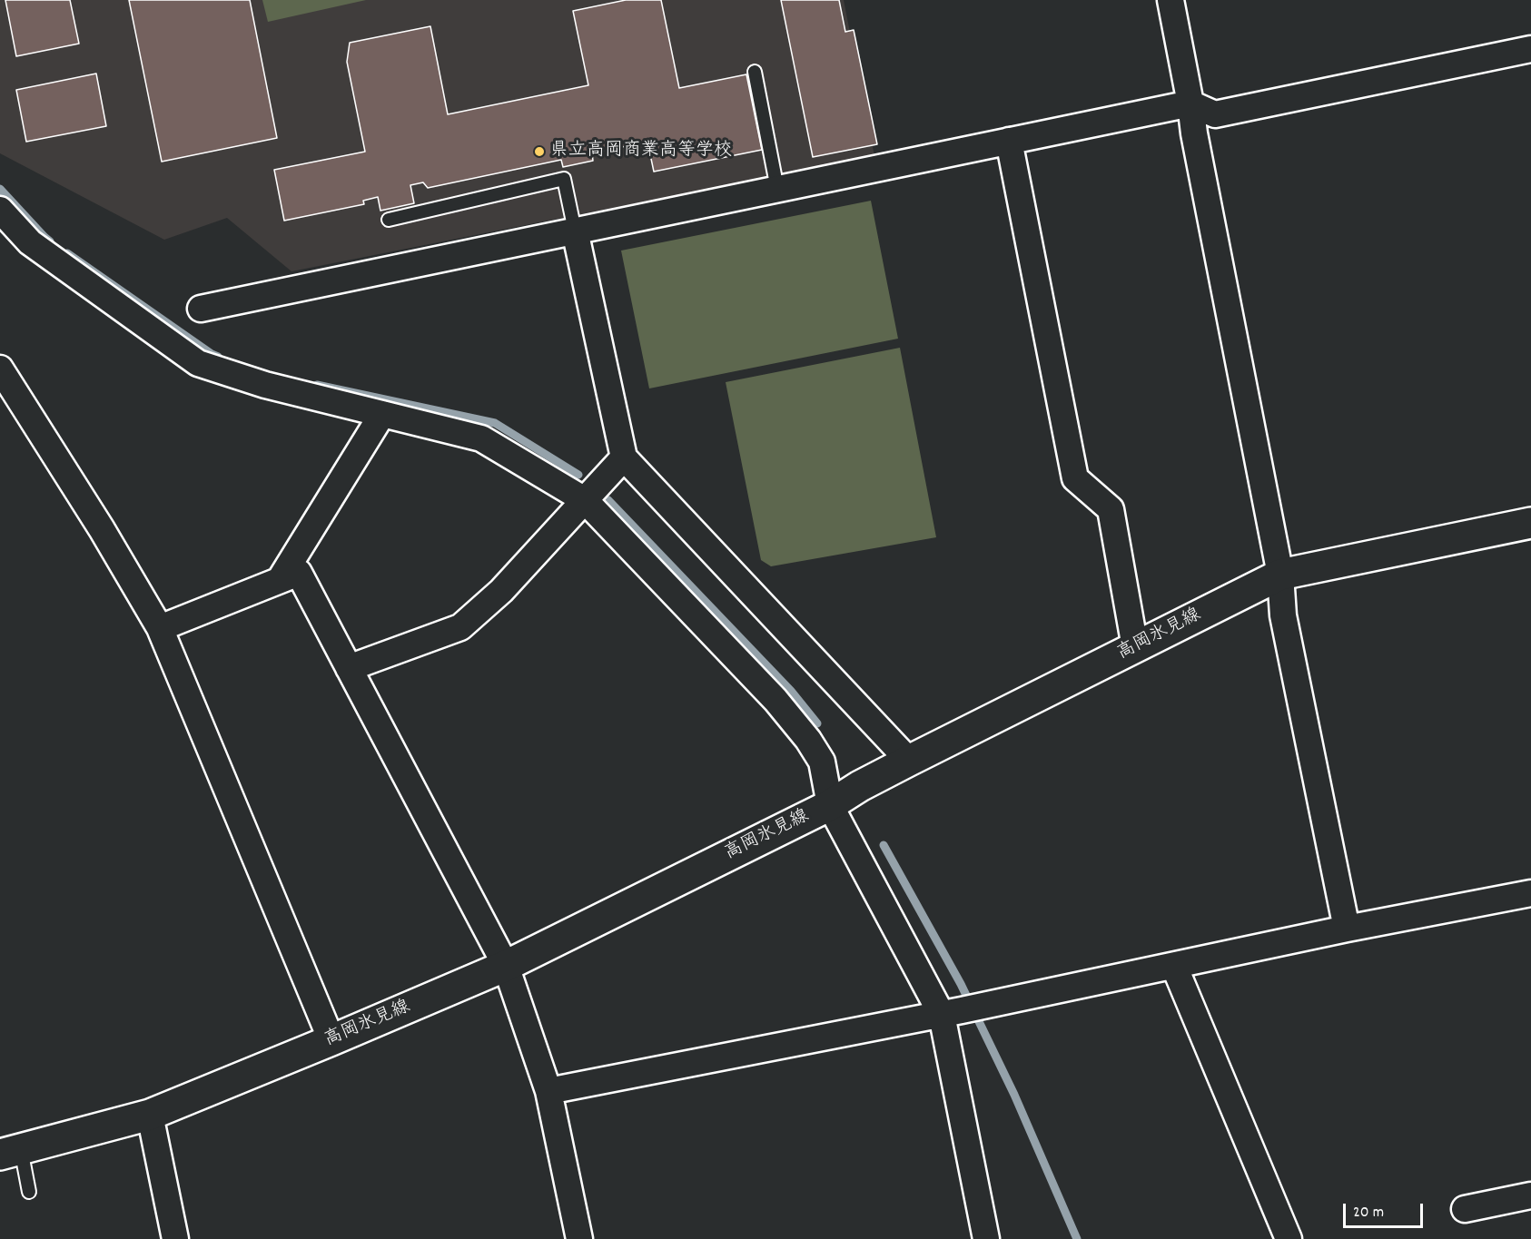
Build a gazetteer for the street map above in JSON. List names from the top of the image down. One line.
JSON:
{"streets":{"main road":["高岡氷見線"]},"places":["県立高岡商業高等学校"],"scale_bar":"20 m"}
